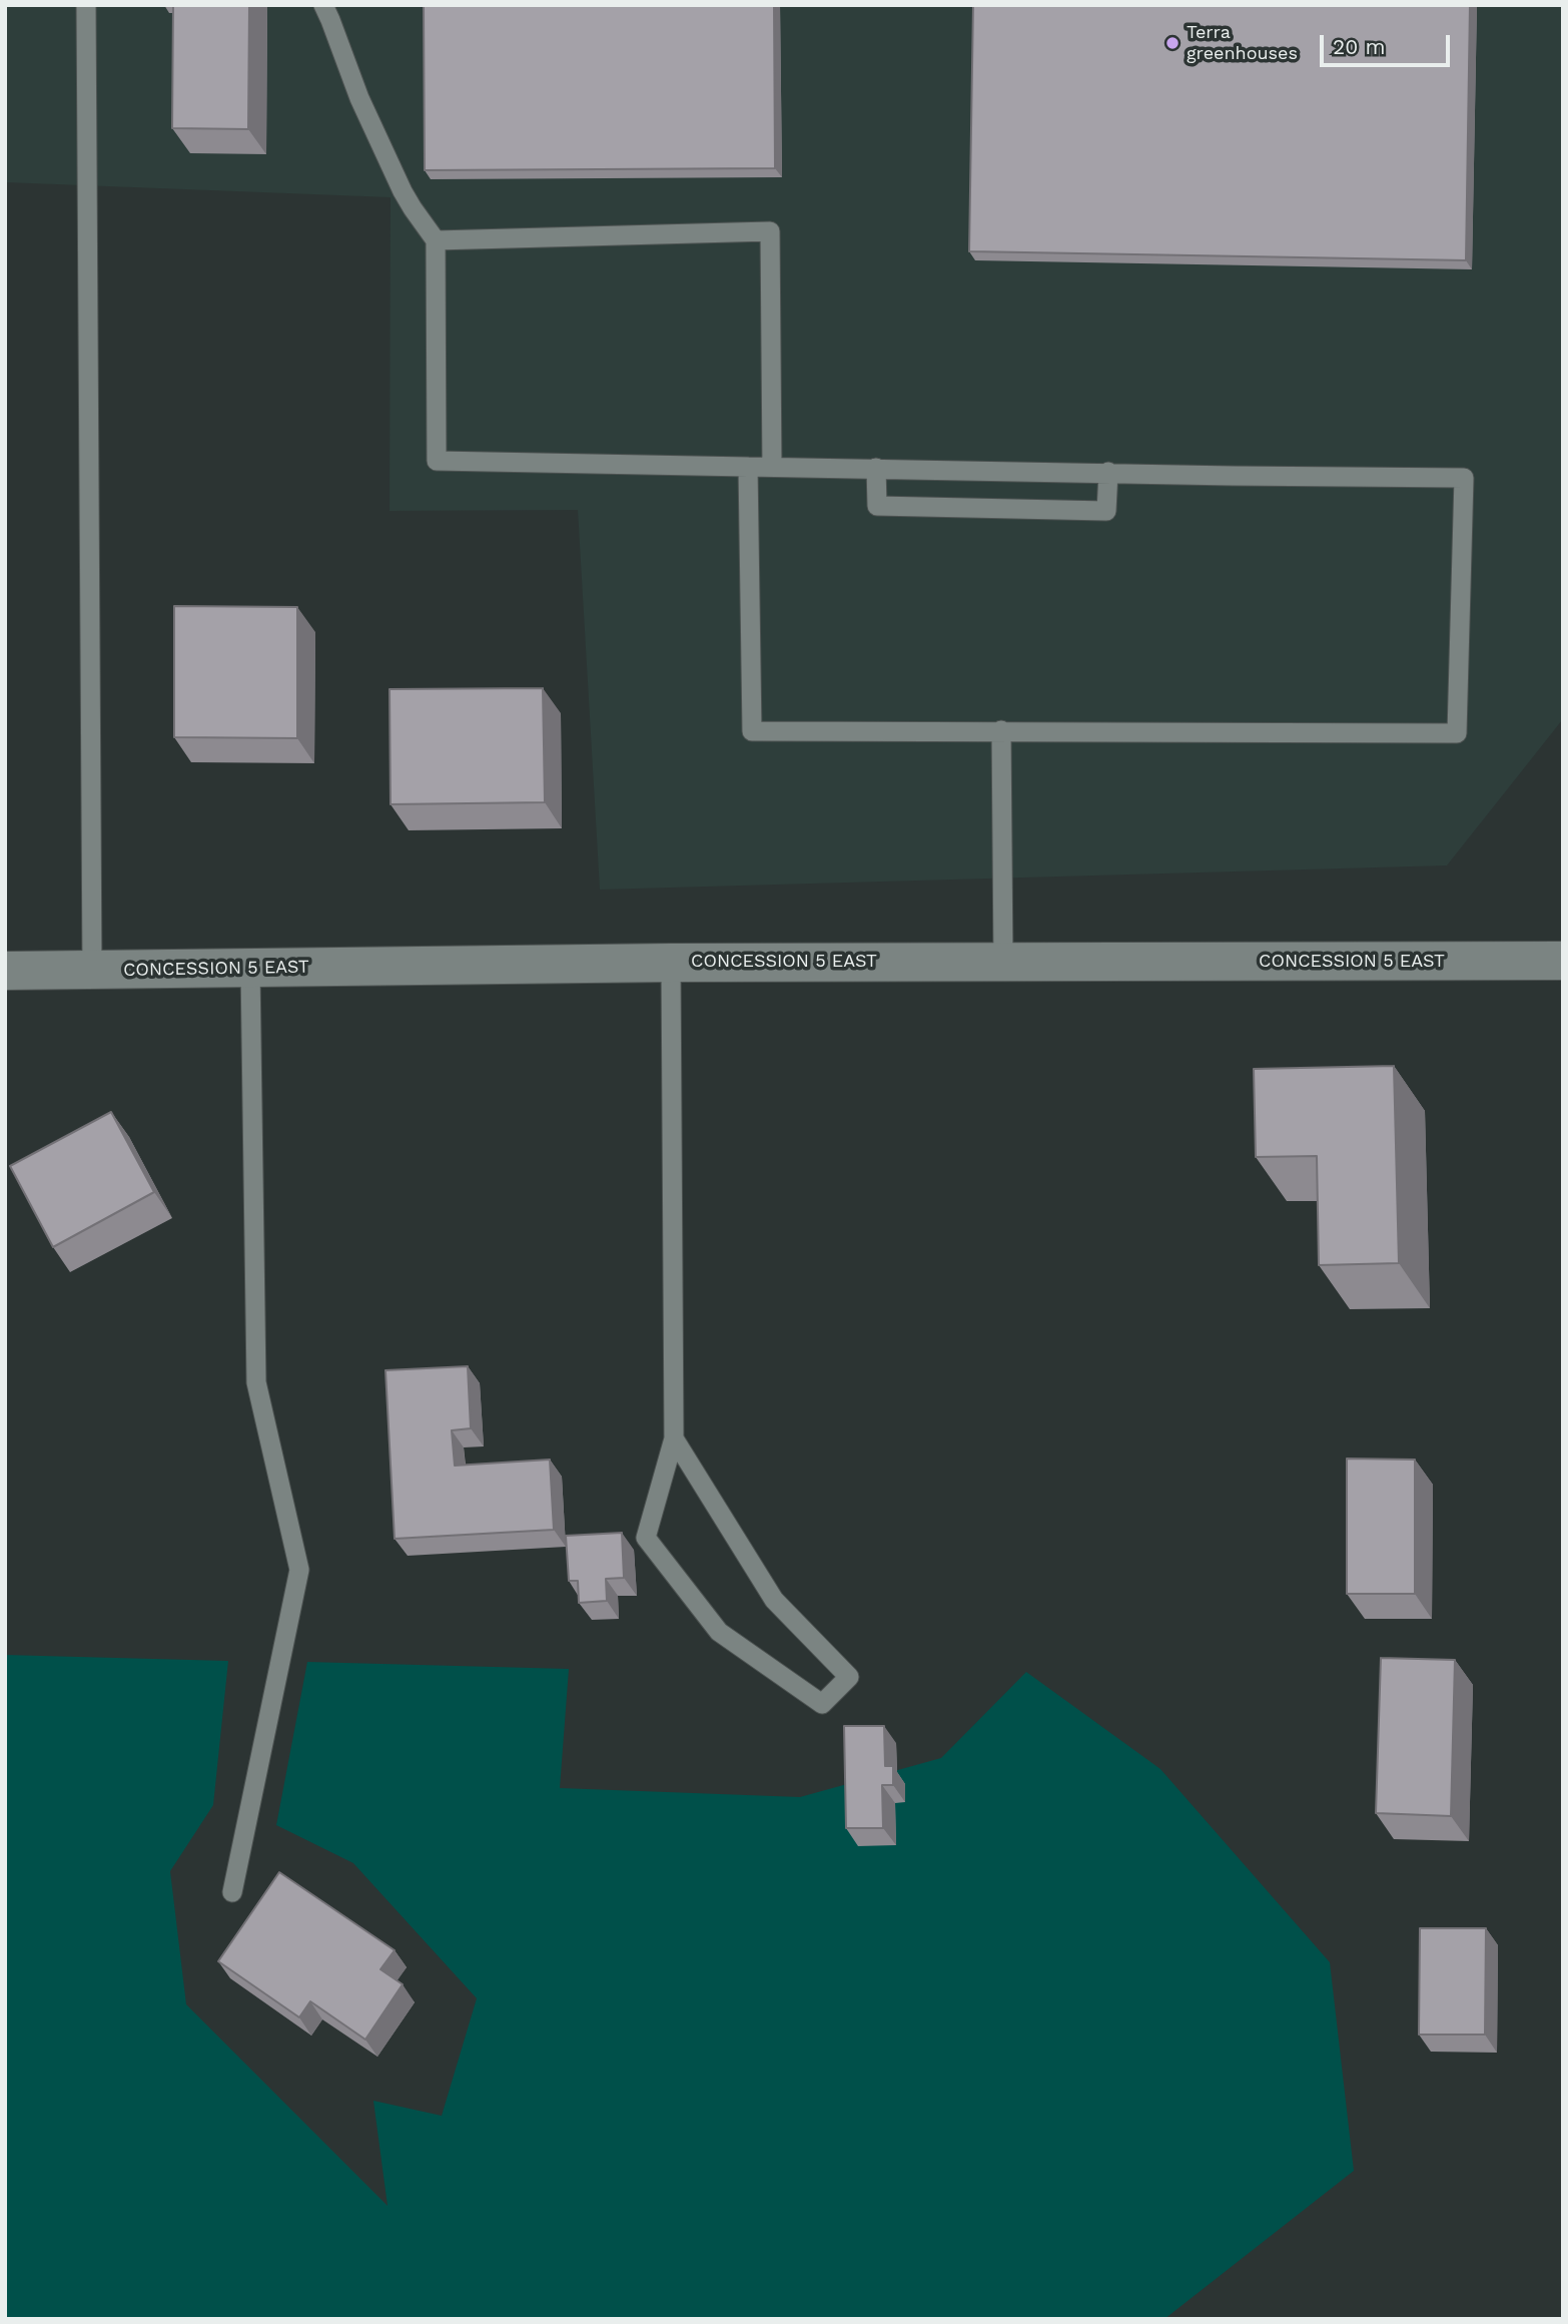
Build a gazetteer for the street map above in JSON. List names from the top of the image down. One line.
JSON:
{"streets":{"street":["CONCESSION 5 EAST"]},"places":["Terra greenhouses"],"scale_bar":"20 m"}
